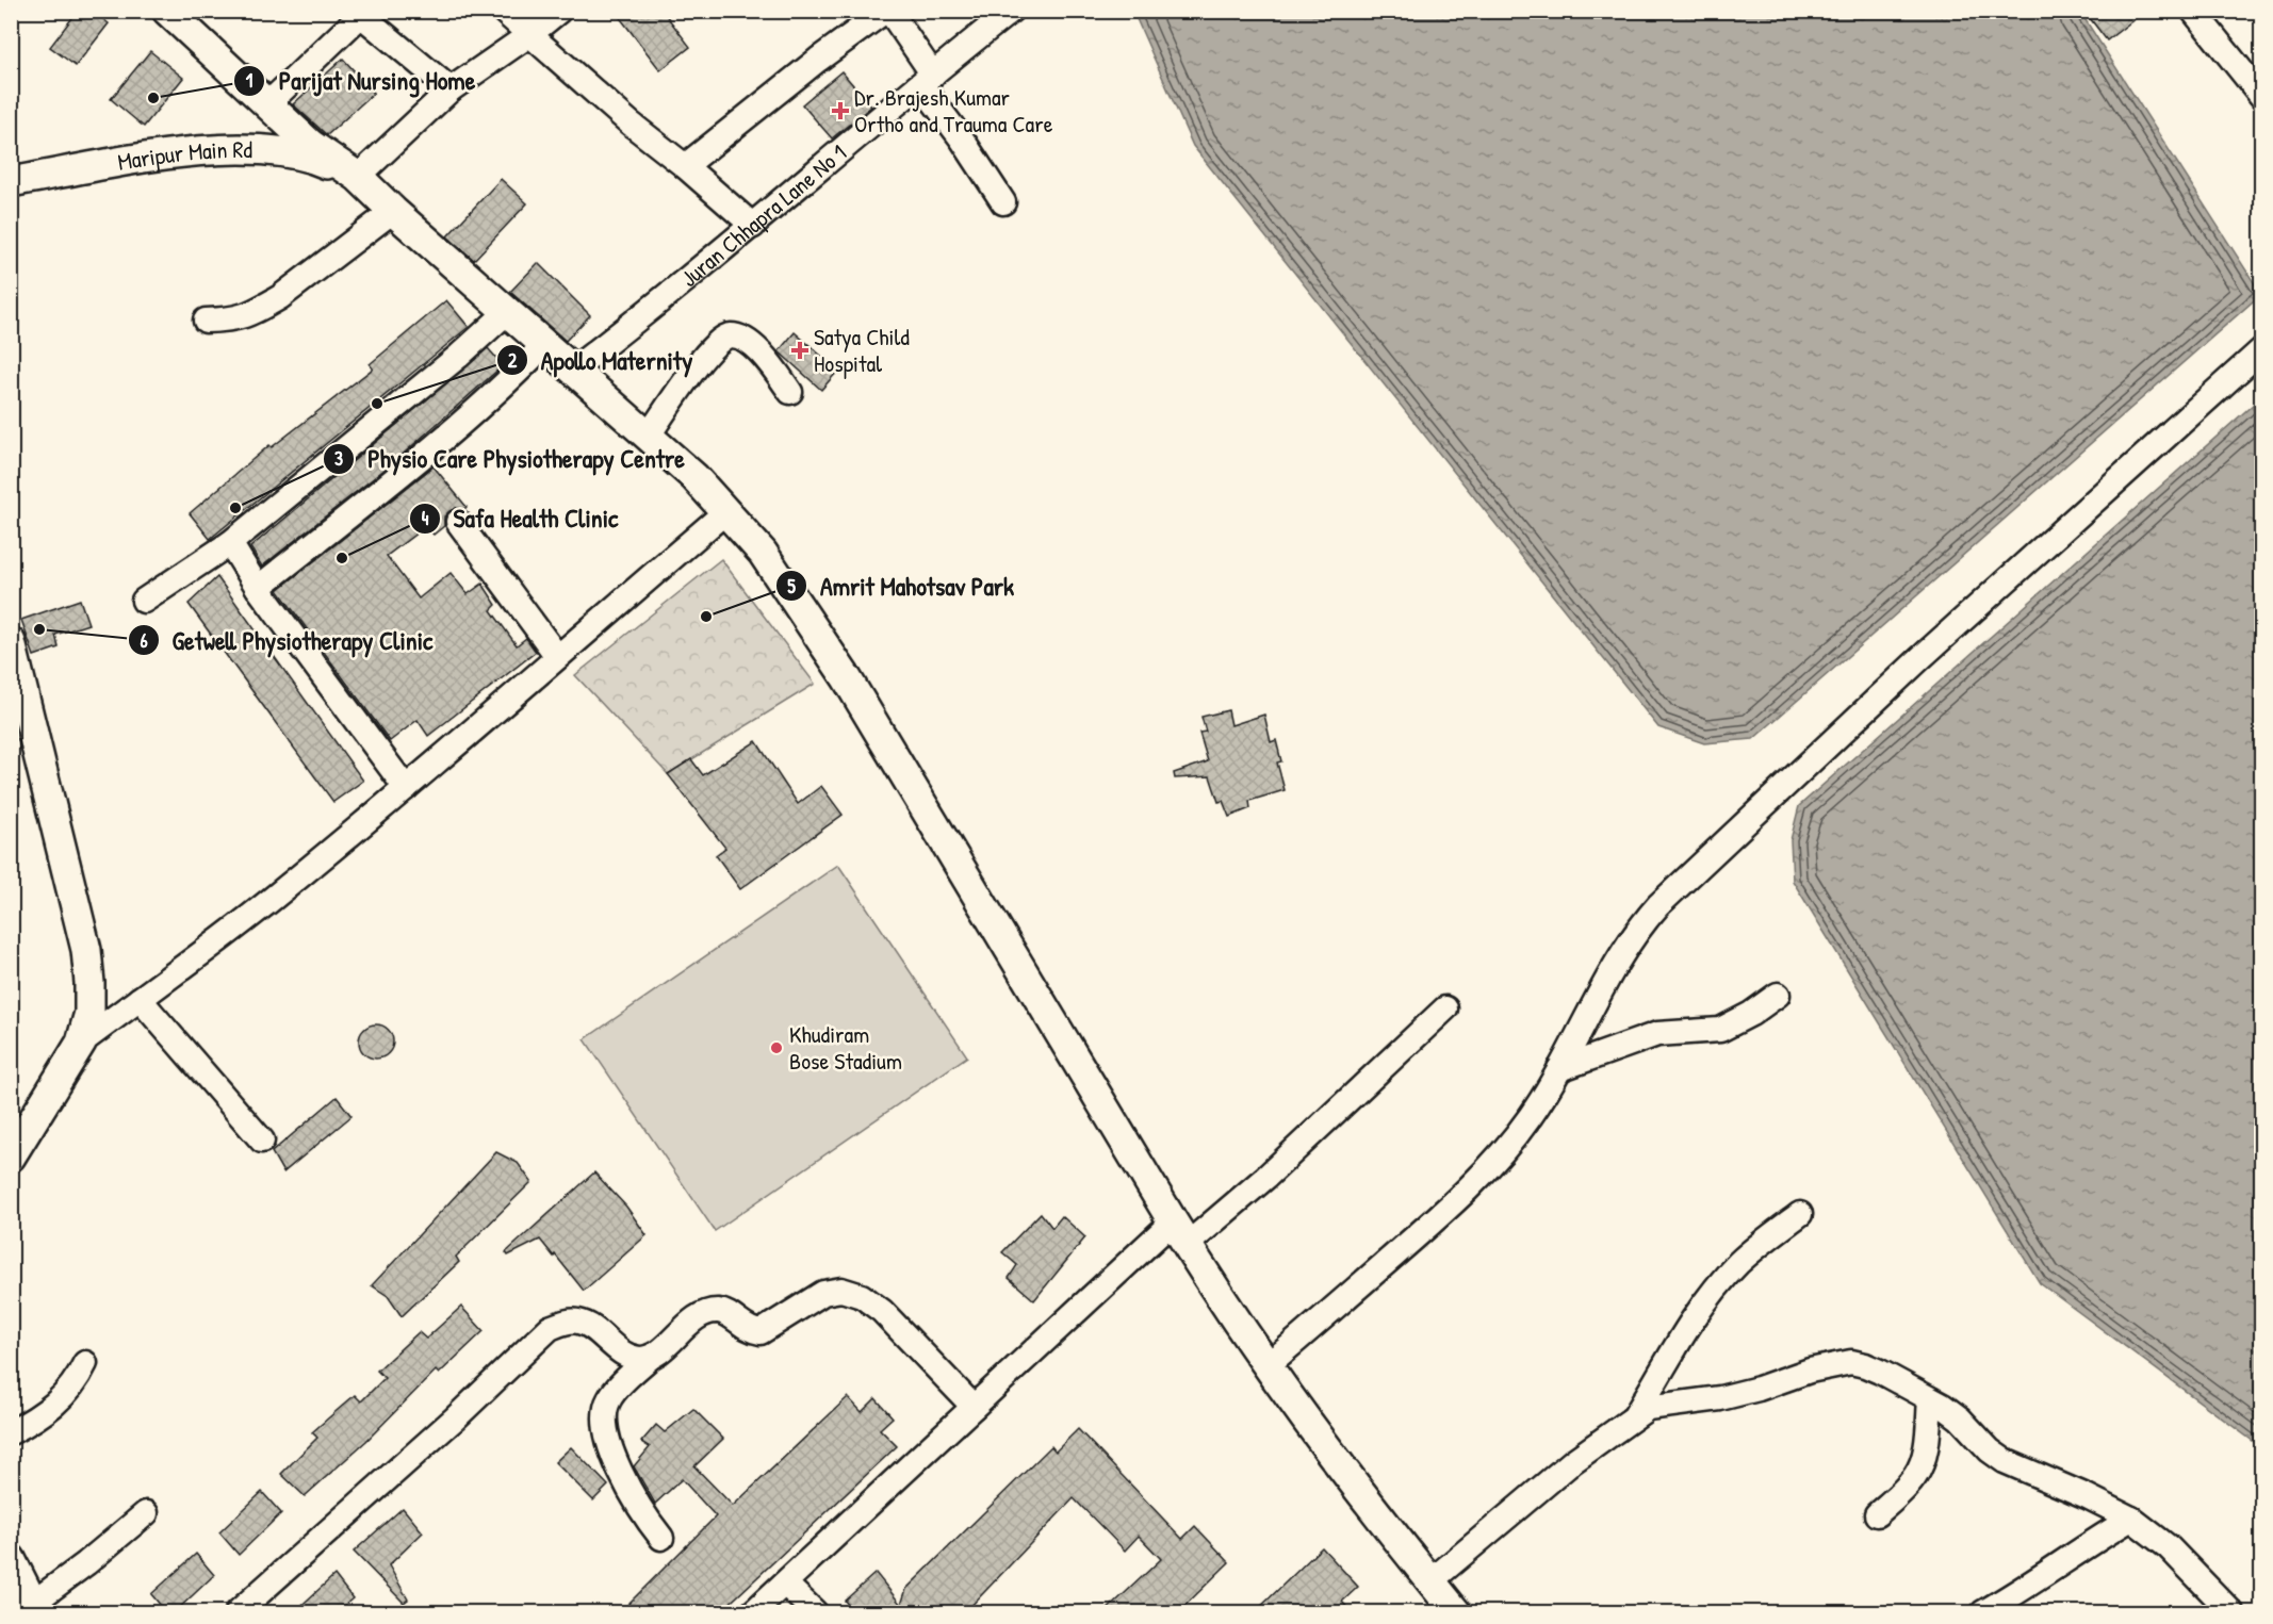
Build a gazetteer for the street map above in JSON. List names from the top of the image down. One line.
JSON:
{"streets":{"main road":["Maripur Main Rd"],"street":["Juran Chhapra Lane No 1"]},"places":{"other":["Parijat Nursing Home","Apollo Maternity","Physio Care Physiotherapy Centre","Safa Health Clinic","Amrit Mahotsav Park","Getwell Physiotherapy Clinic","Khudiram Bose Stadium"],"health":["Dr. Brajesh Kumar Ortho and Trauma Care","Satya Child Hospital"]}}
